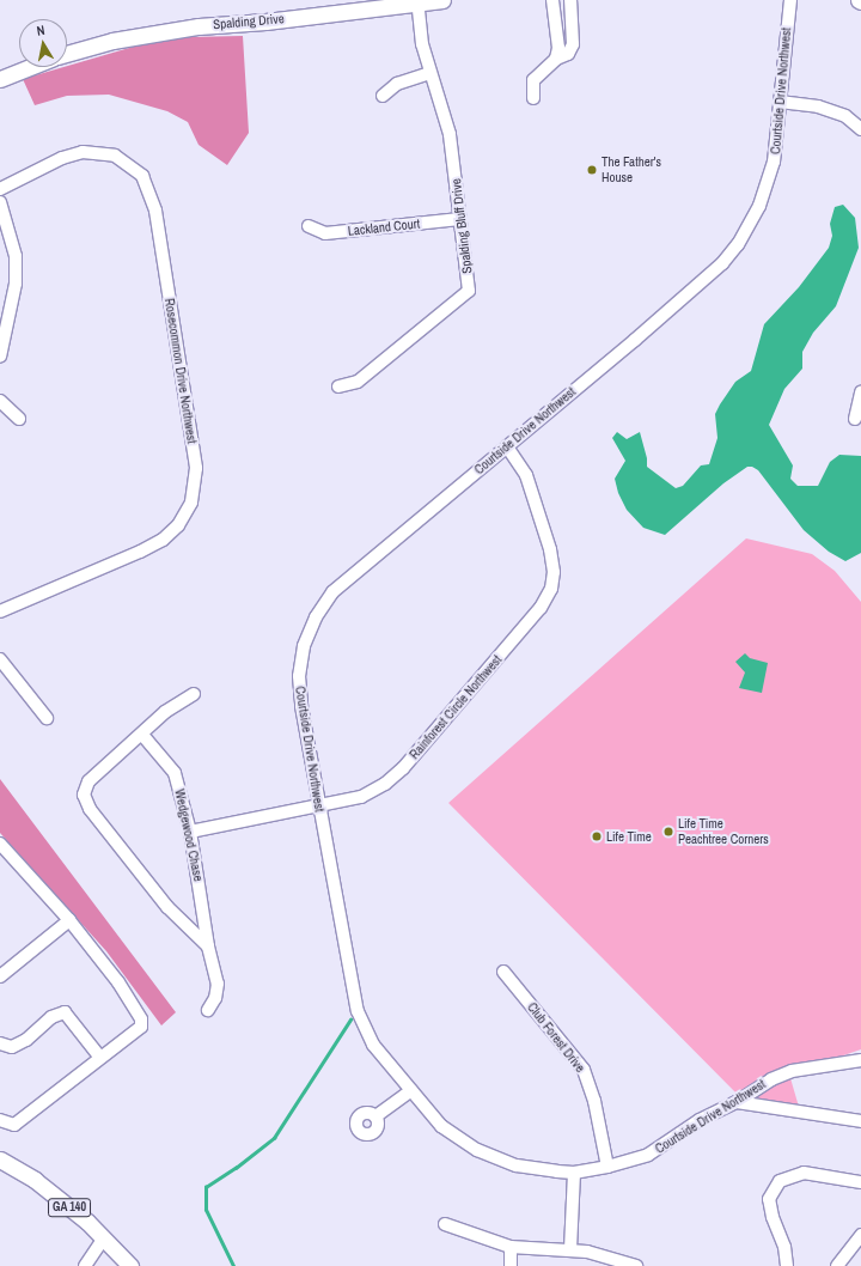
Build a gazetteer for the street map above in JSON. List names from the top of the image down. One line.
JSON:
{"streets":{"main road":["Spalding Drive","GA 140"],"street":["Courtside Drive Northwest","Spalding Bluff Drive","Lackland Court","Rosecommon Drive Northwest","Rainforest Circle Northwest","Wedgewood Chase","Club Forest Drive"]},"crossings":[["Spalding Drive","Spalding Bluff Drive"],["Courtside Drive Northwest","Rainforest Circle Northwest"],["Courtside Drive Northwest","Club Forest Drive"],["Spalding Bluff Drive","Lackland Court"],["Rainforest Circle Northwest","Wedgewood Chase"]],"places":["The Father's House","Life Time Peachtree Corners","Life Time"],"north":"top"}
